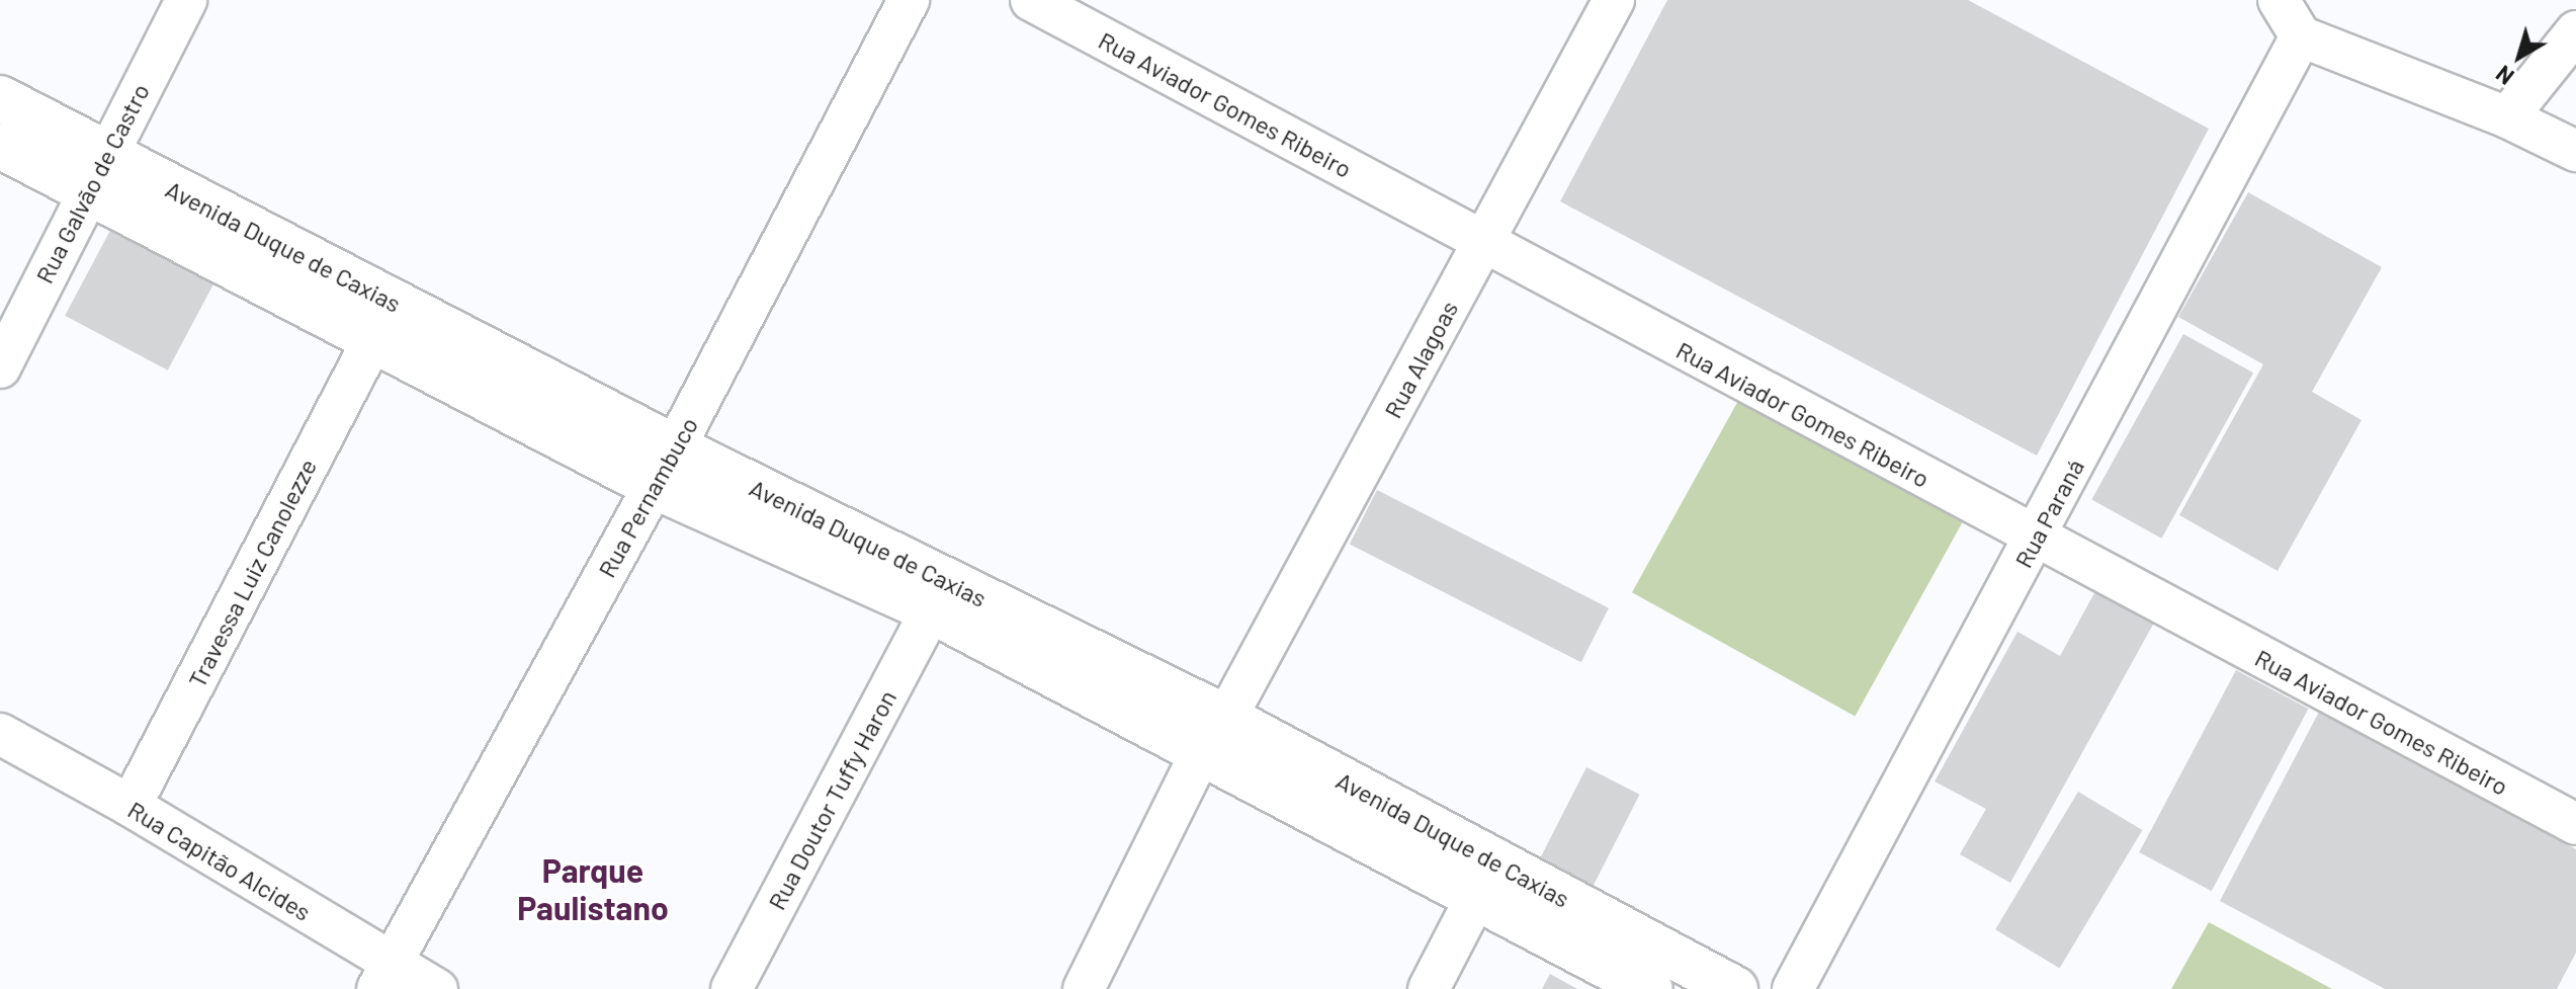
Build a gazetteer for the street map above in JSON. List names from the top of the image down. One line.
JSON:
{"streets":{"main road":["Avenida Duque de Caxias"],"street":["Rua Aviador Gomes Ribeiro","Rua Galvão de Castro","Rua Alagoas","Rua Pernambuco","Rua Paraná","Travessa Luiz Canolezze","Rua Doutor Tuffy Haron","Rua Capitão Alcides"]},"crossings":[["Rua Aviador Gomes Ribeiro","Rua Alagoas"],["Rua Aviador Gomes Ribeiro","Rua Paraná"],["Rua Galvão de Castro","Avenida Duque de Caxias"],["Avenida Duque de Caxias","Rua Alagoas"],["Avenida Duque de Caxias","Rua Pernambuco"],["Avenida Duque de Caxias","Travessa Luiz Canolezze"],["Avenida Duque de Caxias","Rua Doutor Tuffy Haron"],["Rua Pernambuco","Rua Capitão Alcides"],["Travessa Luiz Canolezze","Rua Capitão Alcides"]],"districts":["Parque Paulistano"],"north":"bottom left"}
